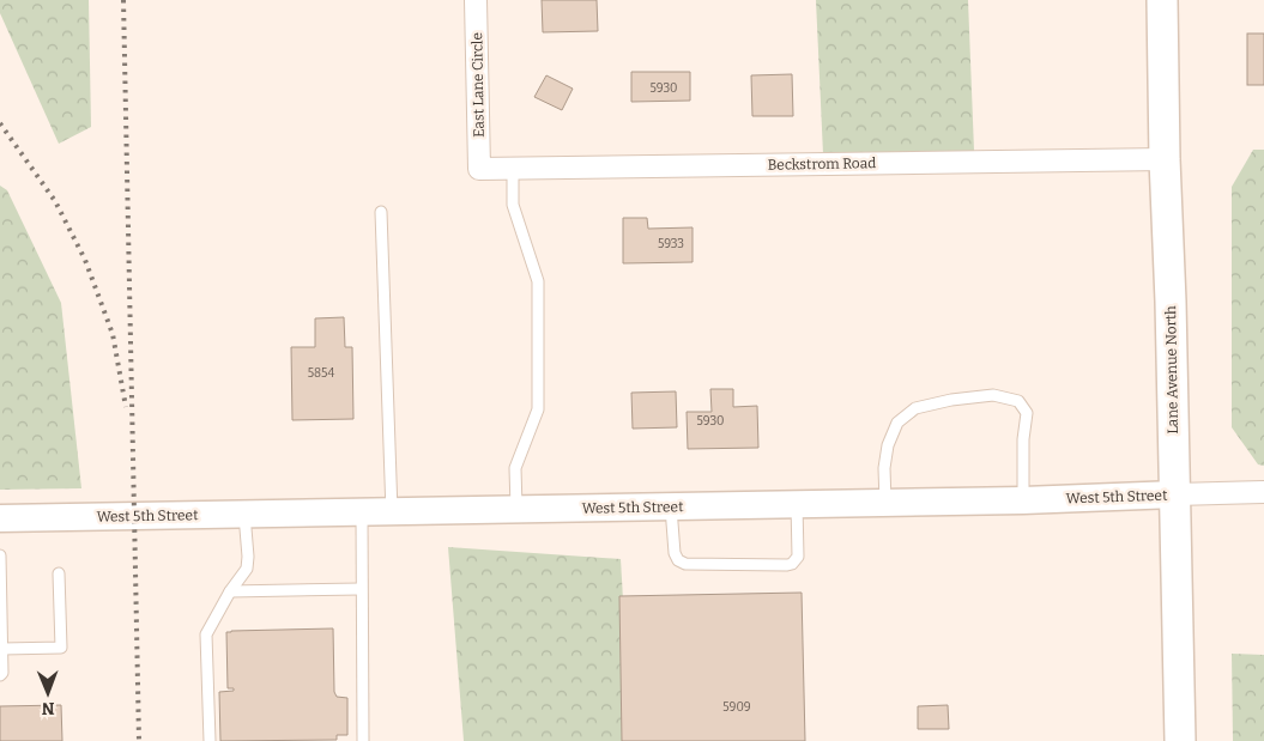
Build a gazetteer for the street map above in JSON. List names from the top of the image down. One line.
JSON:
{"streets":{"main road":["Lane Avenue North"],"street":["East Lane Circle","Beckstrom Road","West 5th Street"]},"crossings":[["East Lane Circle","Beckstrom Road"],["Beckstrom Road","Lane Avenue North"],["Lane Avenue North","West 5th Street"]],"house_numbers":["5930","5933","5854","5930","5909"],"north":"bottom"}
